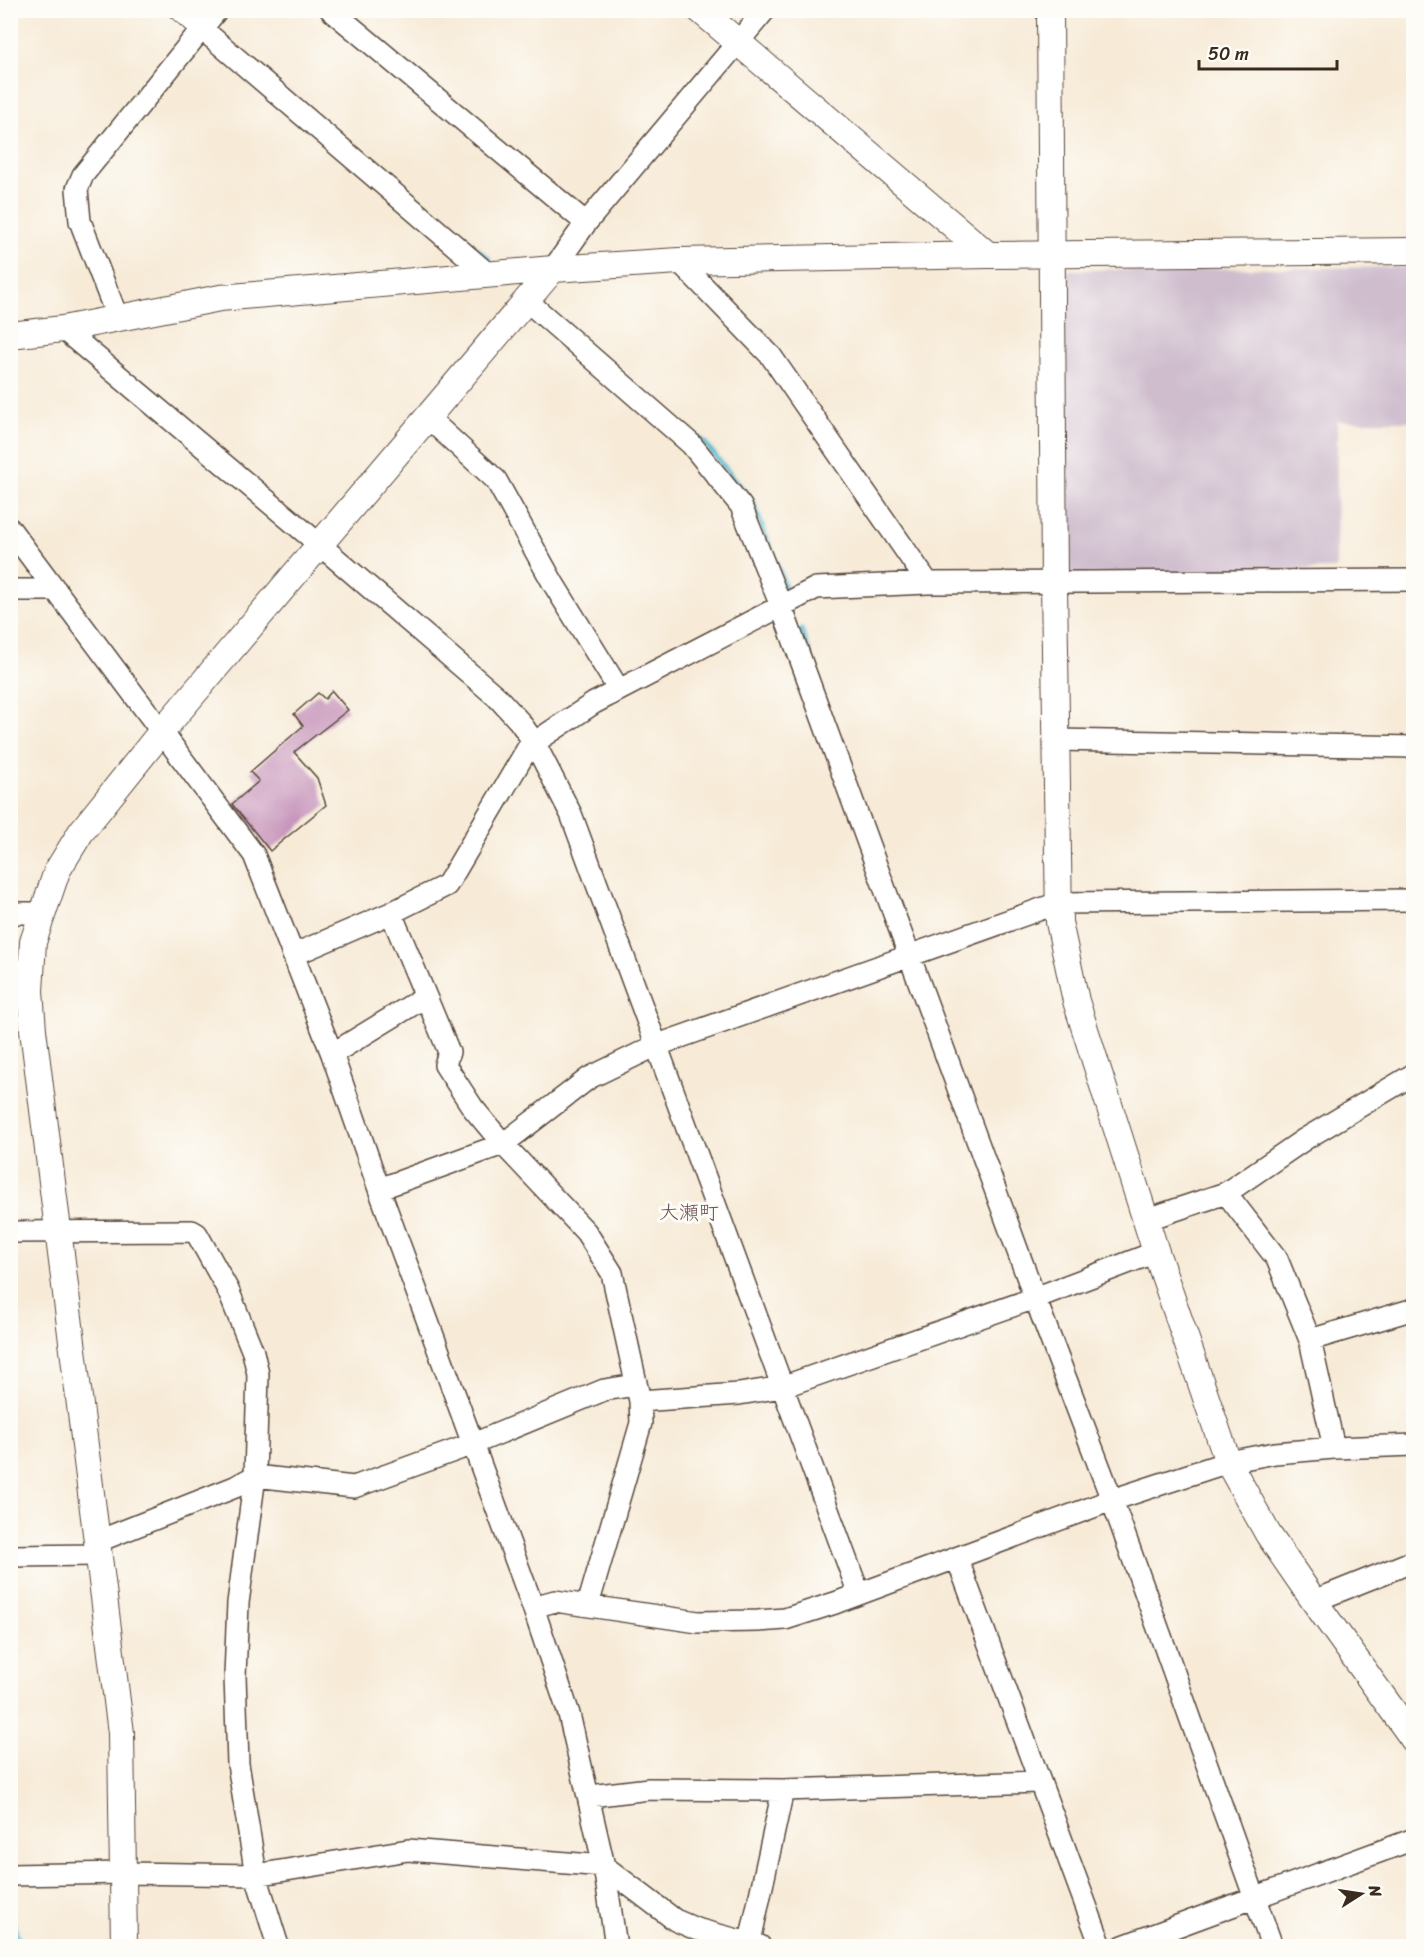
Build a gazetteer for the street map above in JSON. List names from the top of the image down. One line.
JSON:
{"districts":["大瀬町"],"scale_bar":"50 m","north":"right"}
